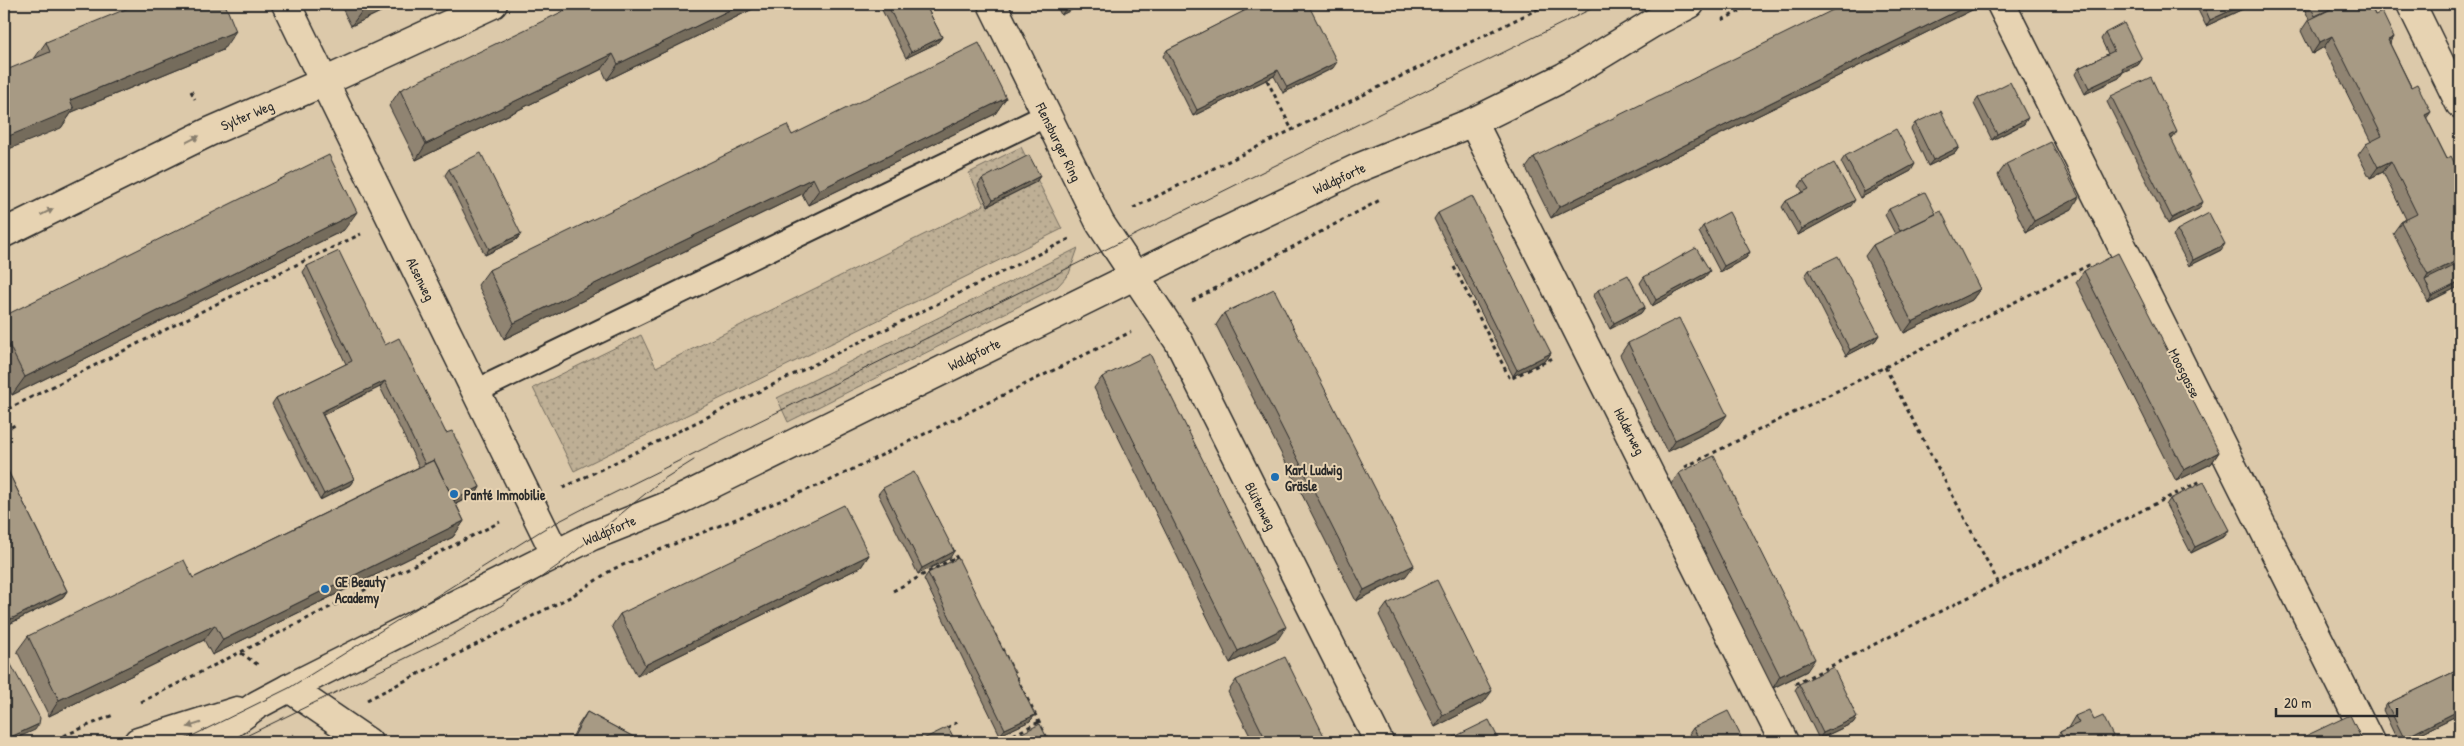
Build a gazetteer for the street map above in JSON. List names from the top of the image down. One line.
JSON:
{"streets":{"street":["Sylter Weg","Flensburger Ring","Waldpforte","Alsenweg","Moosgasse","Holderweg","Blütenweg"]},"crossings":[["Sylter Weg","Alsenweg"],["Flensburger Ring","Waldpforte"],["Flensburger Ring","Blütenweg"],["Waldpforte","Alsenweg"],["Waldpforte","Holderweg"],["Waldpforte","Blütenweg"]],"one_way":["Sylter Weg"],"places":["Karl Ludwig Gräsle","Panté Immobilie","GE Beauty Academy"],"scale_bar":"20 m"}
